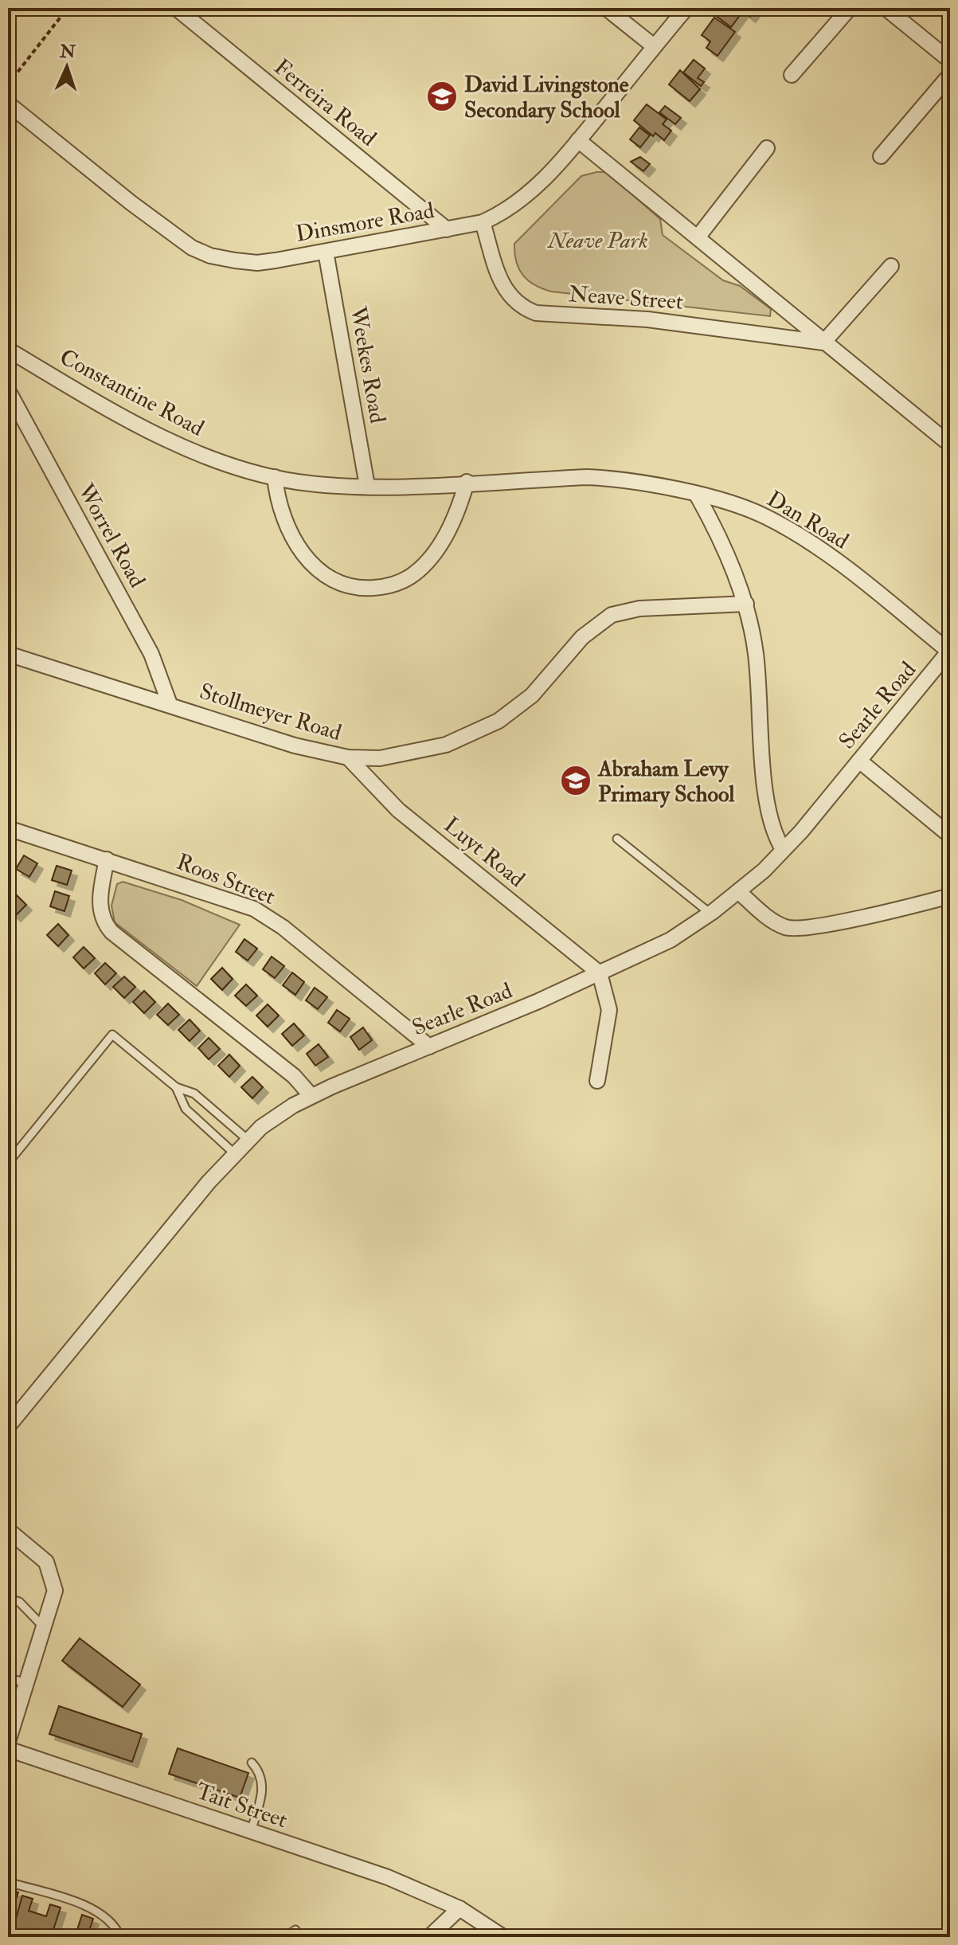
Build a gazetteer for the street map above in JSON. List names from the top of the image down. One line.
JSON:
{"streets":{"street":["Ferreira Road","Dinsmore Road","Neave Street","Weekes Road","Constantine Road","Dan Road","Worrel Road","Searle Road","Stollmeyer Road","Luyt Road","Roos Street","Tait Street"]},"crossings":[["Ferreira Road","Dinsmore Road"],["Dinsmore Road","Neave Street"],["Dinsmore Road","Weekes Road"],["Weekes Road","Constantine Road"],["Constantine Road","Dan Road"],["Dan Road","Searle Road"],["Worrel Road","Stollmeyer Road"],["Searle Road","Luyt Road"],["Searle Road","Roos Street"],["Stollmeyer Road","Luyt Road"]],"parks":["Neave Park"],"places":{"school or university":["David Livingstone Secondary School","Abraham Levy Primary School"]},"north":"top"}
